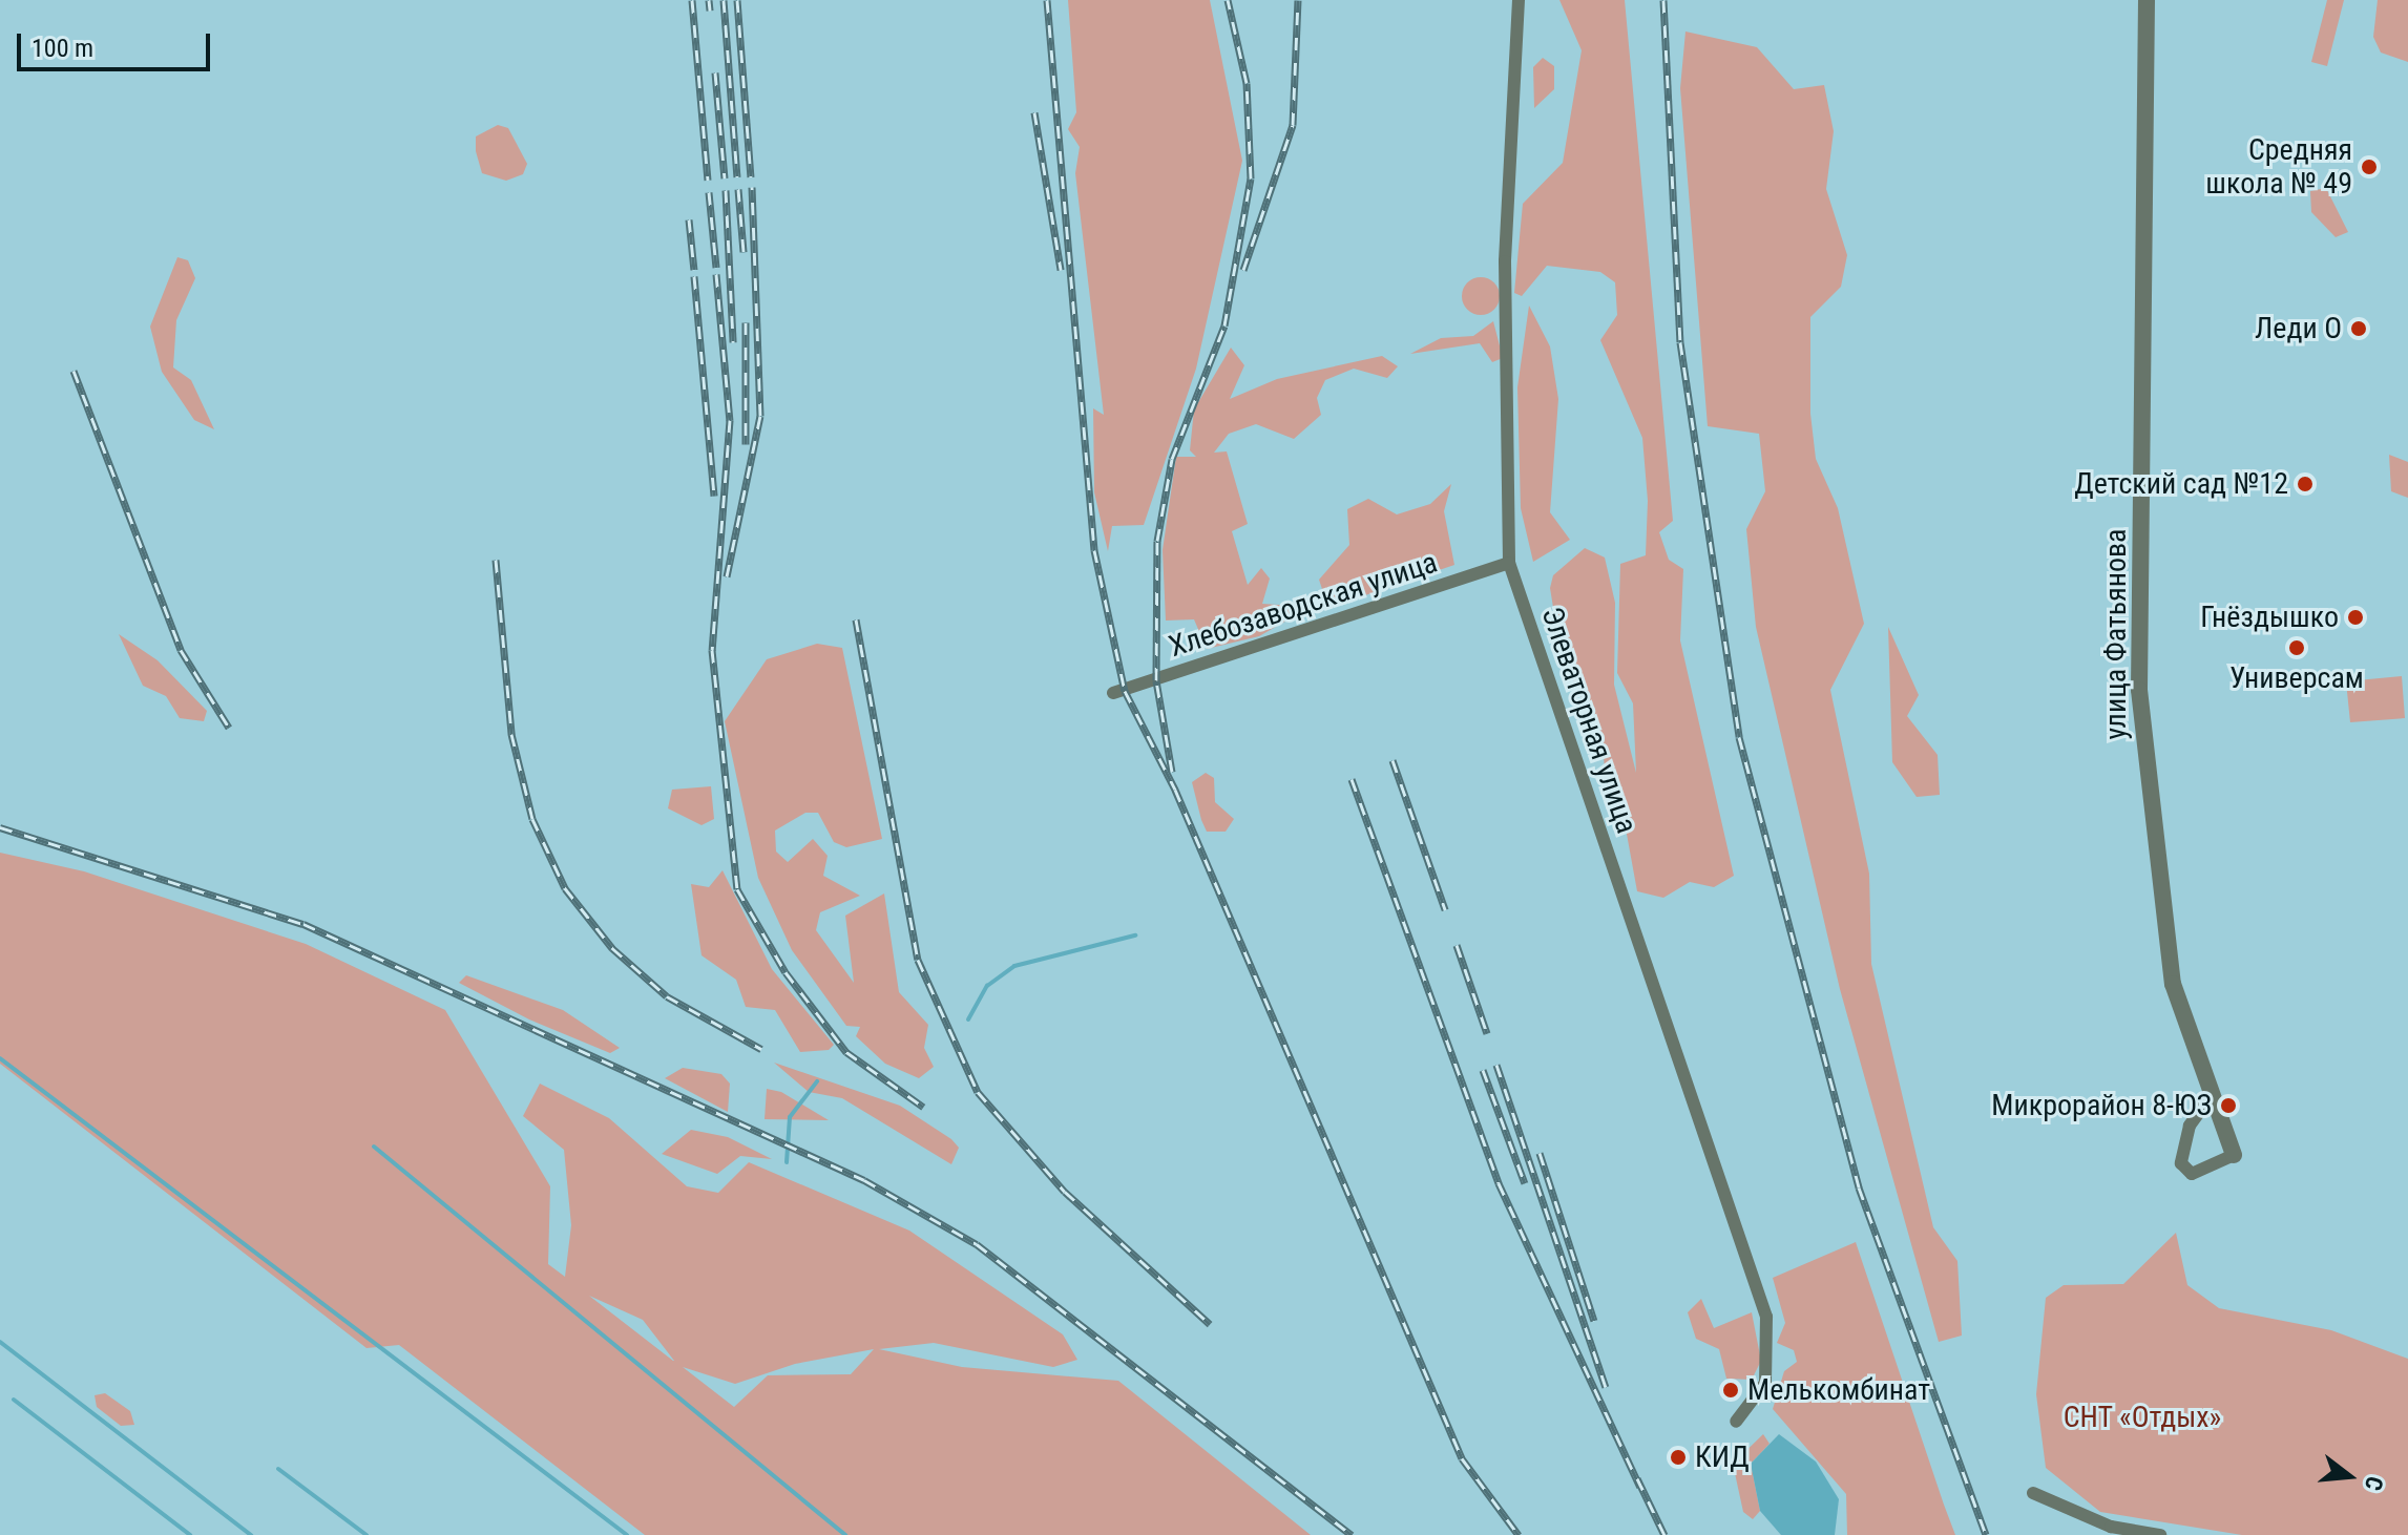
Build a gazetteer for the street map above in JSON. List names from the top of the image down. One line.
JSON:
{"streets":{"street":["Хлебозаводская улица","улица Фатьянова","Элеваторная улица"]},"crossings":[["Хлебозаводская улица","Элеваторная улица"]],"parks":["СНТ «Отдых»"],"places":["Средняя школа № 49","Леди О","Детский сад №12","Гнёздышко","Универсам","Микрорайон 8-ЮЗ","Мелькомбинат","КИД"],"scale_bar":"100 m","north":"right"}
